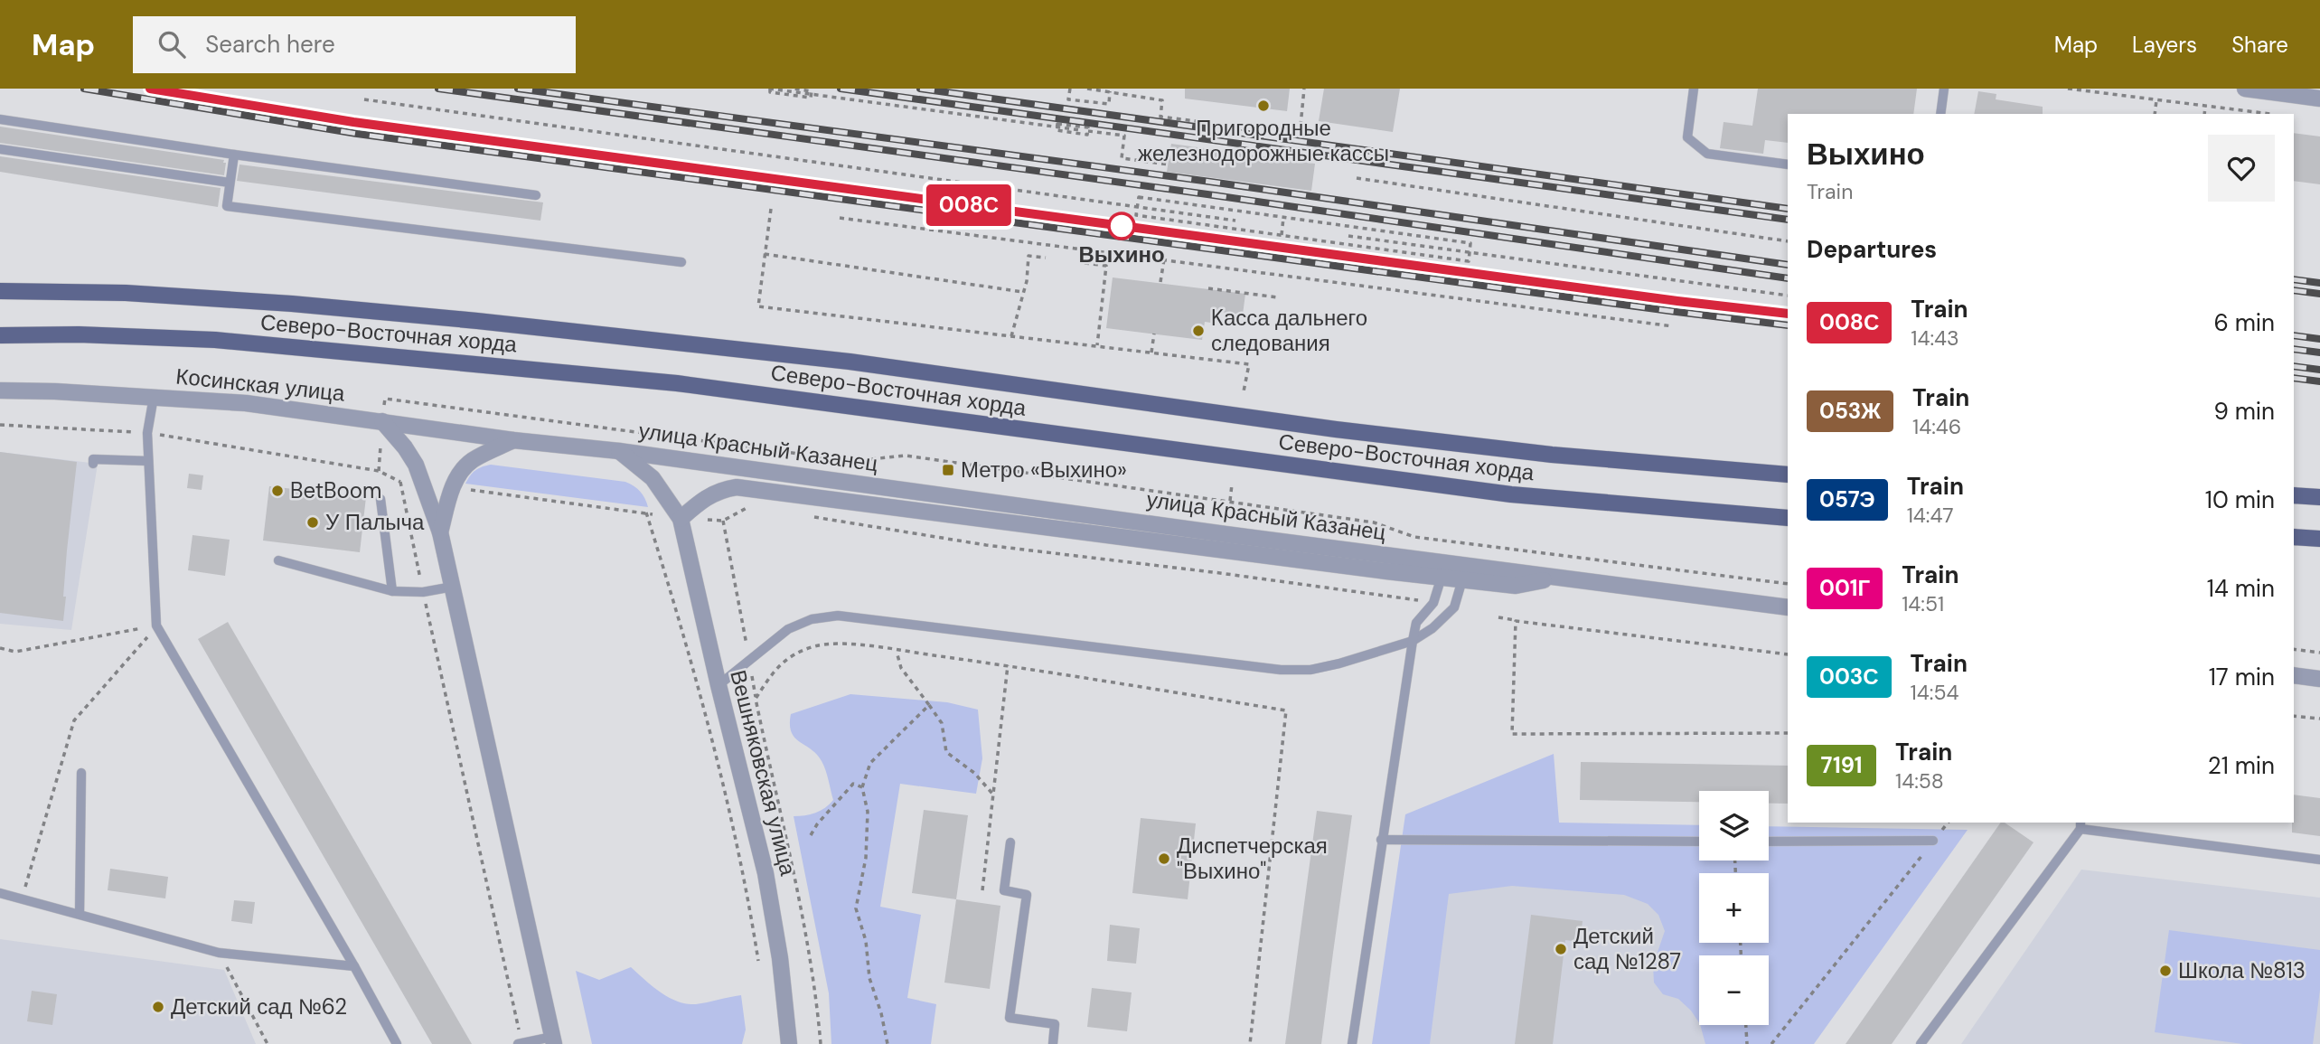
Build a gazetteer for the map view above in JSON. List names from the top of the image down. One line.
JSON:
{"streets":{"main road":["Северо-Восточная хорда"],"street":["Косинская улица","улица Красный Казанец","Вешняковская улица"]},"crossings":[["Косинская улица","улица Красный Казанец"],["улица Красный Казанец","Вешняковская улица"]],"places":{"other":["Пригородные железнодорожные кассы","Выхино","Kасса дальнего следования","BetBoom","У Палыча","Диспетчерская \"Выхино\"","Детский сад №1287","Школа №813","Детский сад №62"],"transit":["Метро «Выхино»"]},"page":{"header":"Map","search":"Search here","nav":["Map","Layers","Share"],"on_map":"008С","heading":[["Выхино","Train"],"Departures"],"list":[{"mark":"008С","name":"Train","note":"14:43","value":"6 min"},{"mark":"053Ж","name":"Train","note":"14:46","value":"9 min"},{"mark":"057Э","name":"Train","note":"14:47","value":"10 min"},{"mark":"001Г","name":"Train","note":"14:51","value":"14 min"},{"mark":"003С","name":"Train","note":"14:54","value":"17 min"},{"mark":"7191","name":"Train","note":"14:58","value":"21 min"}],"map_buttons":["+","−"]}}
